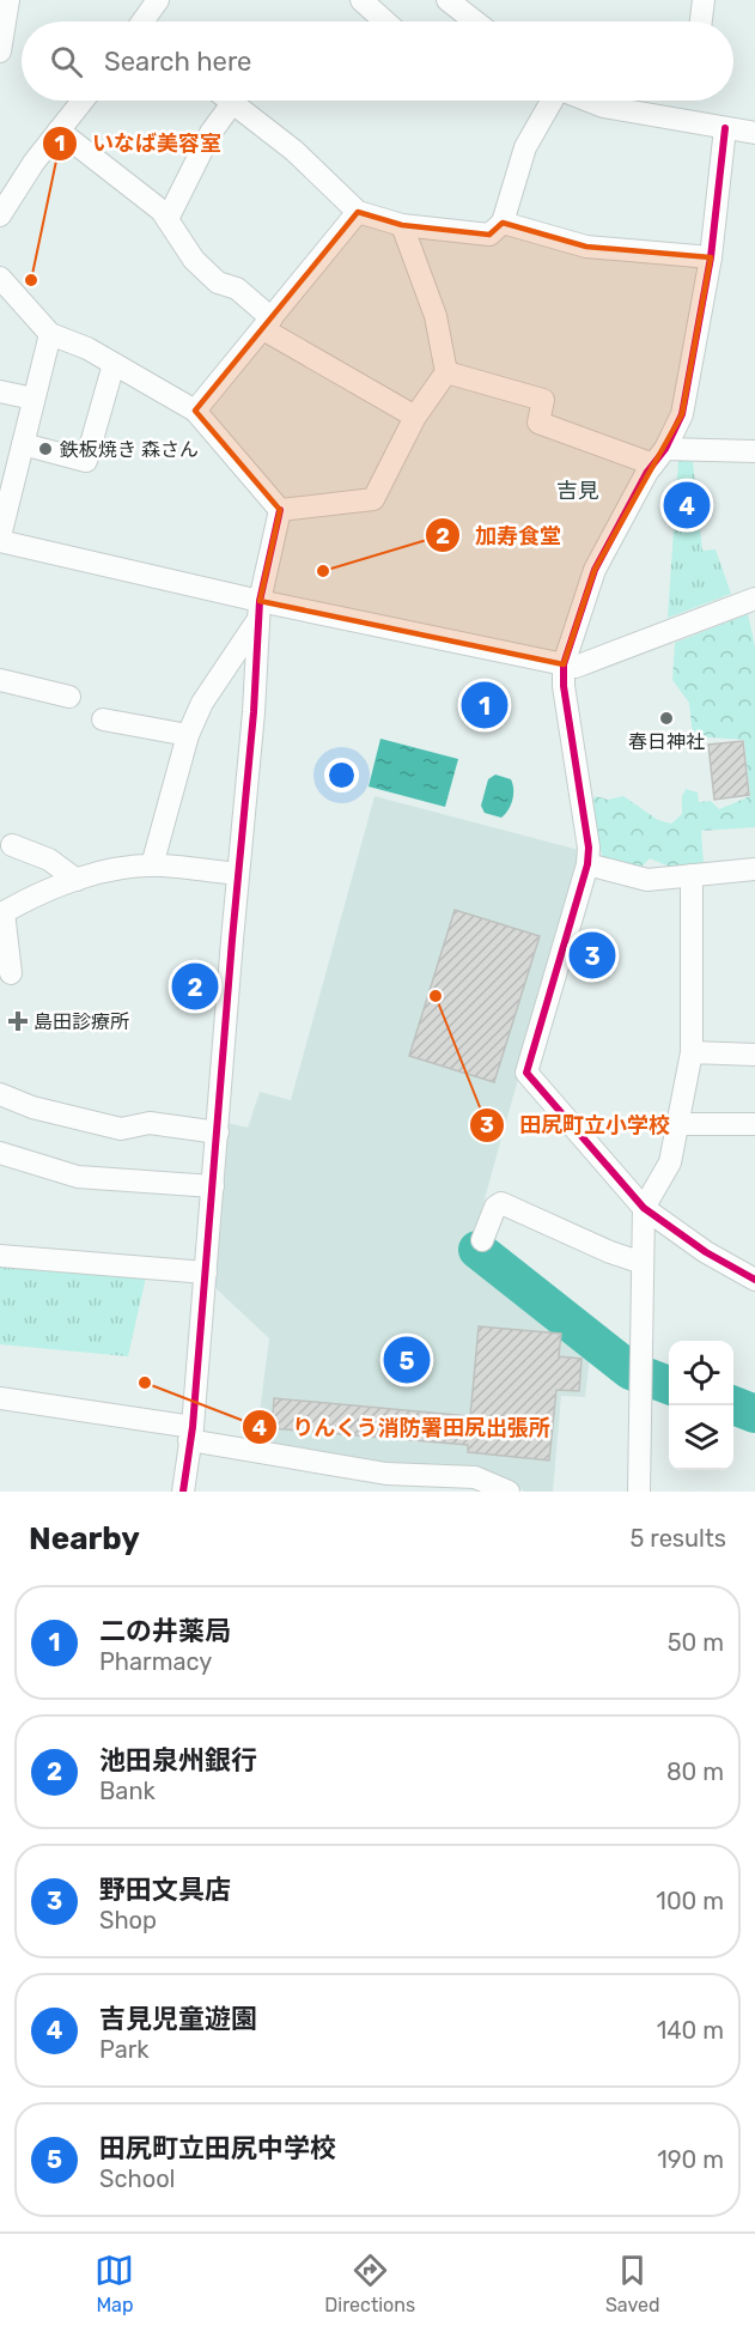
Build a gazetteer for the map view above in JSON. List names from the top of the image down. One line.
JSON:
{"districts":["吉見"],"places":{"other":["いなば美容室","鉄板焼き 森さん","加寿食堂","春日神社","田尻町立小学校","りんくう消防署田尻出張所"],"health":["島田診療所"]},"page":{"search":"Search here","pins":["4","1","3","2","5"],"heading":["Nearby","5 results"],"list":[{"mark":"1","name":"二の井薬局","note":"Pharmacy","value":"50 m"},{"mark":"2","name":"池田泉州銀行","note":"Bank","value":"80 m"},{"mark":"3","name":"野田文具店","note":"Shop","value":"100 m"},{"mark":"4","name":"吉見児童遊園","note":"Park","value":"140 m"},{"mark":"5","name":"田尻町立田尻中学校","note":"School","value":"190 m"}],"nav":["Map","Directions","Saved"]}}
